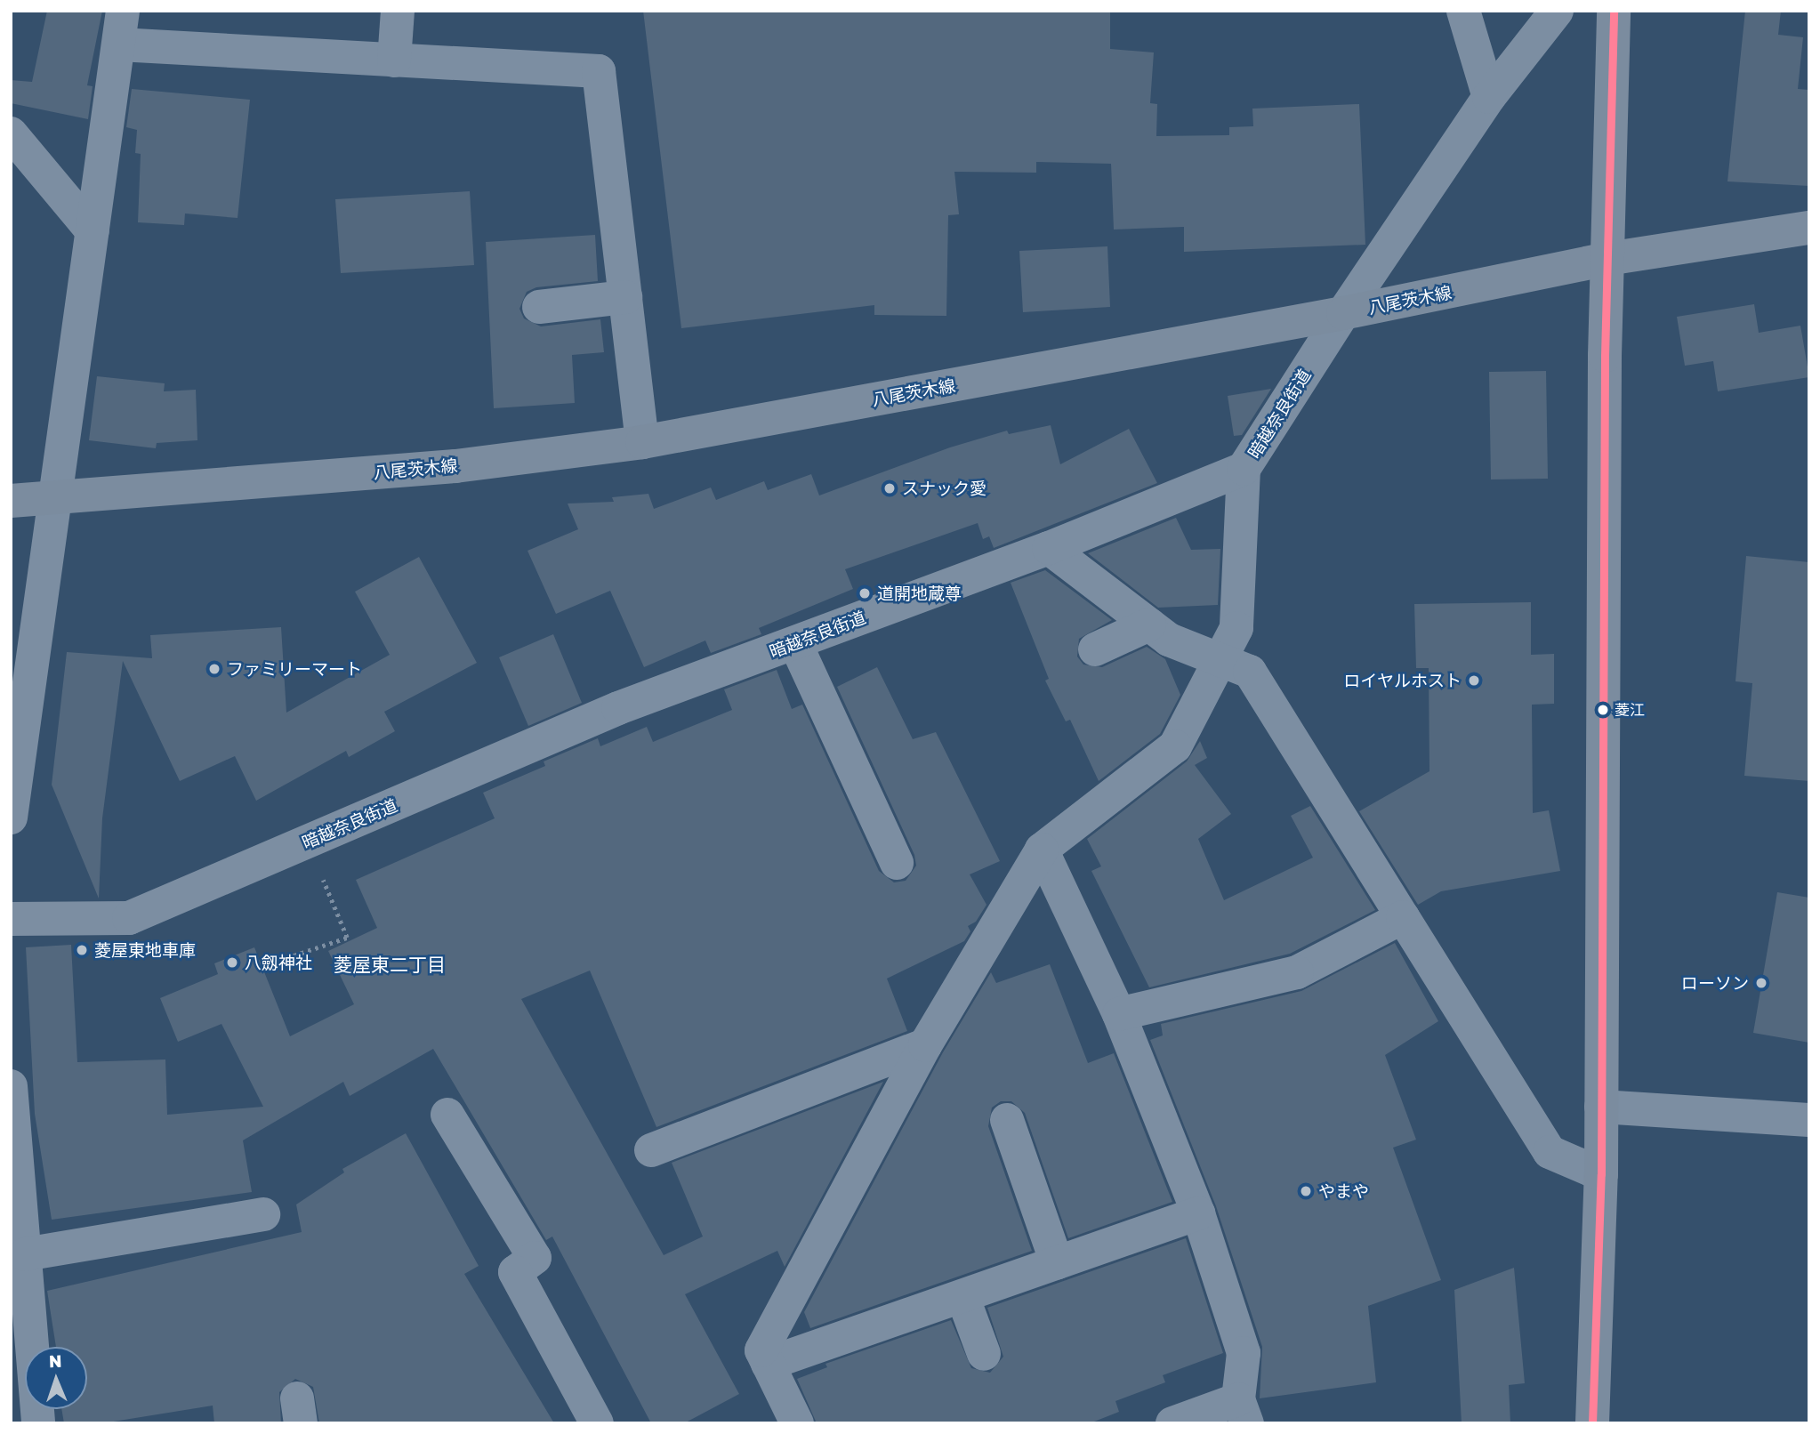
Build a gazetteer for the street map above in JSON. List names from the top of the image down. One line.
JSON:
{"streets":{"main road":["八尾茨木線"],"street":["暗越奈良街道"]},"crossings":[["八尾茨木線","暗越奈良街道"]],"districts":["菱屋東二丁目"],"places":["スナック愛","道開地蔵尊","ファミリーマート","ロイヤルホスト","菱江","菱屋東地車庫","八劔神社","ローソン","やまや"],"north":"top"}
